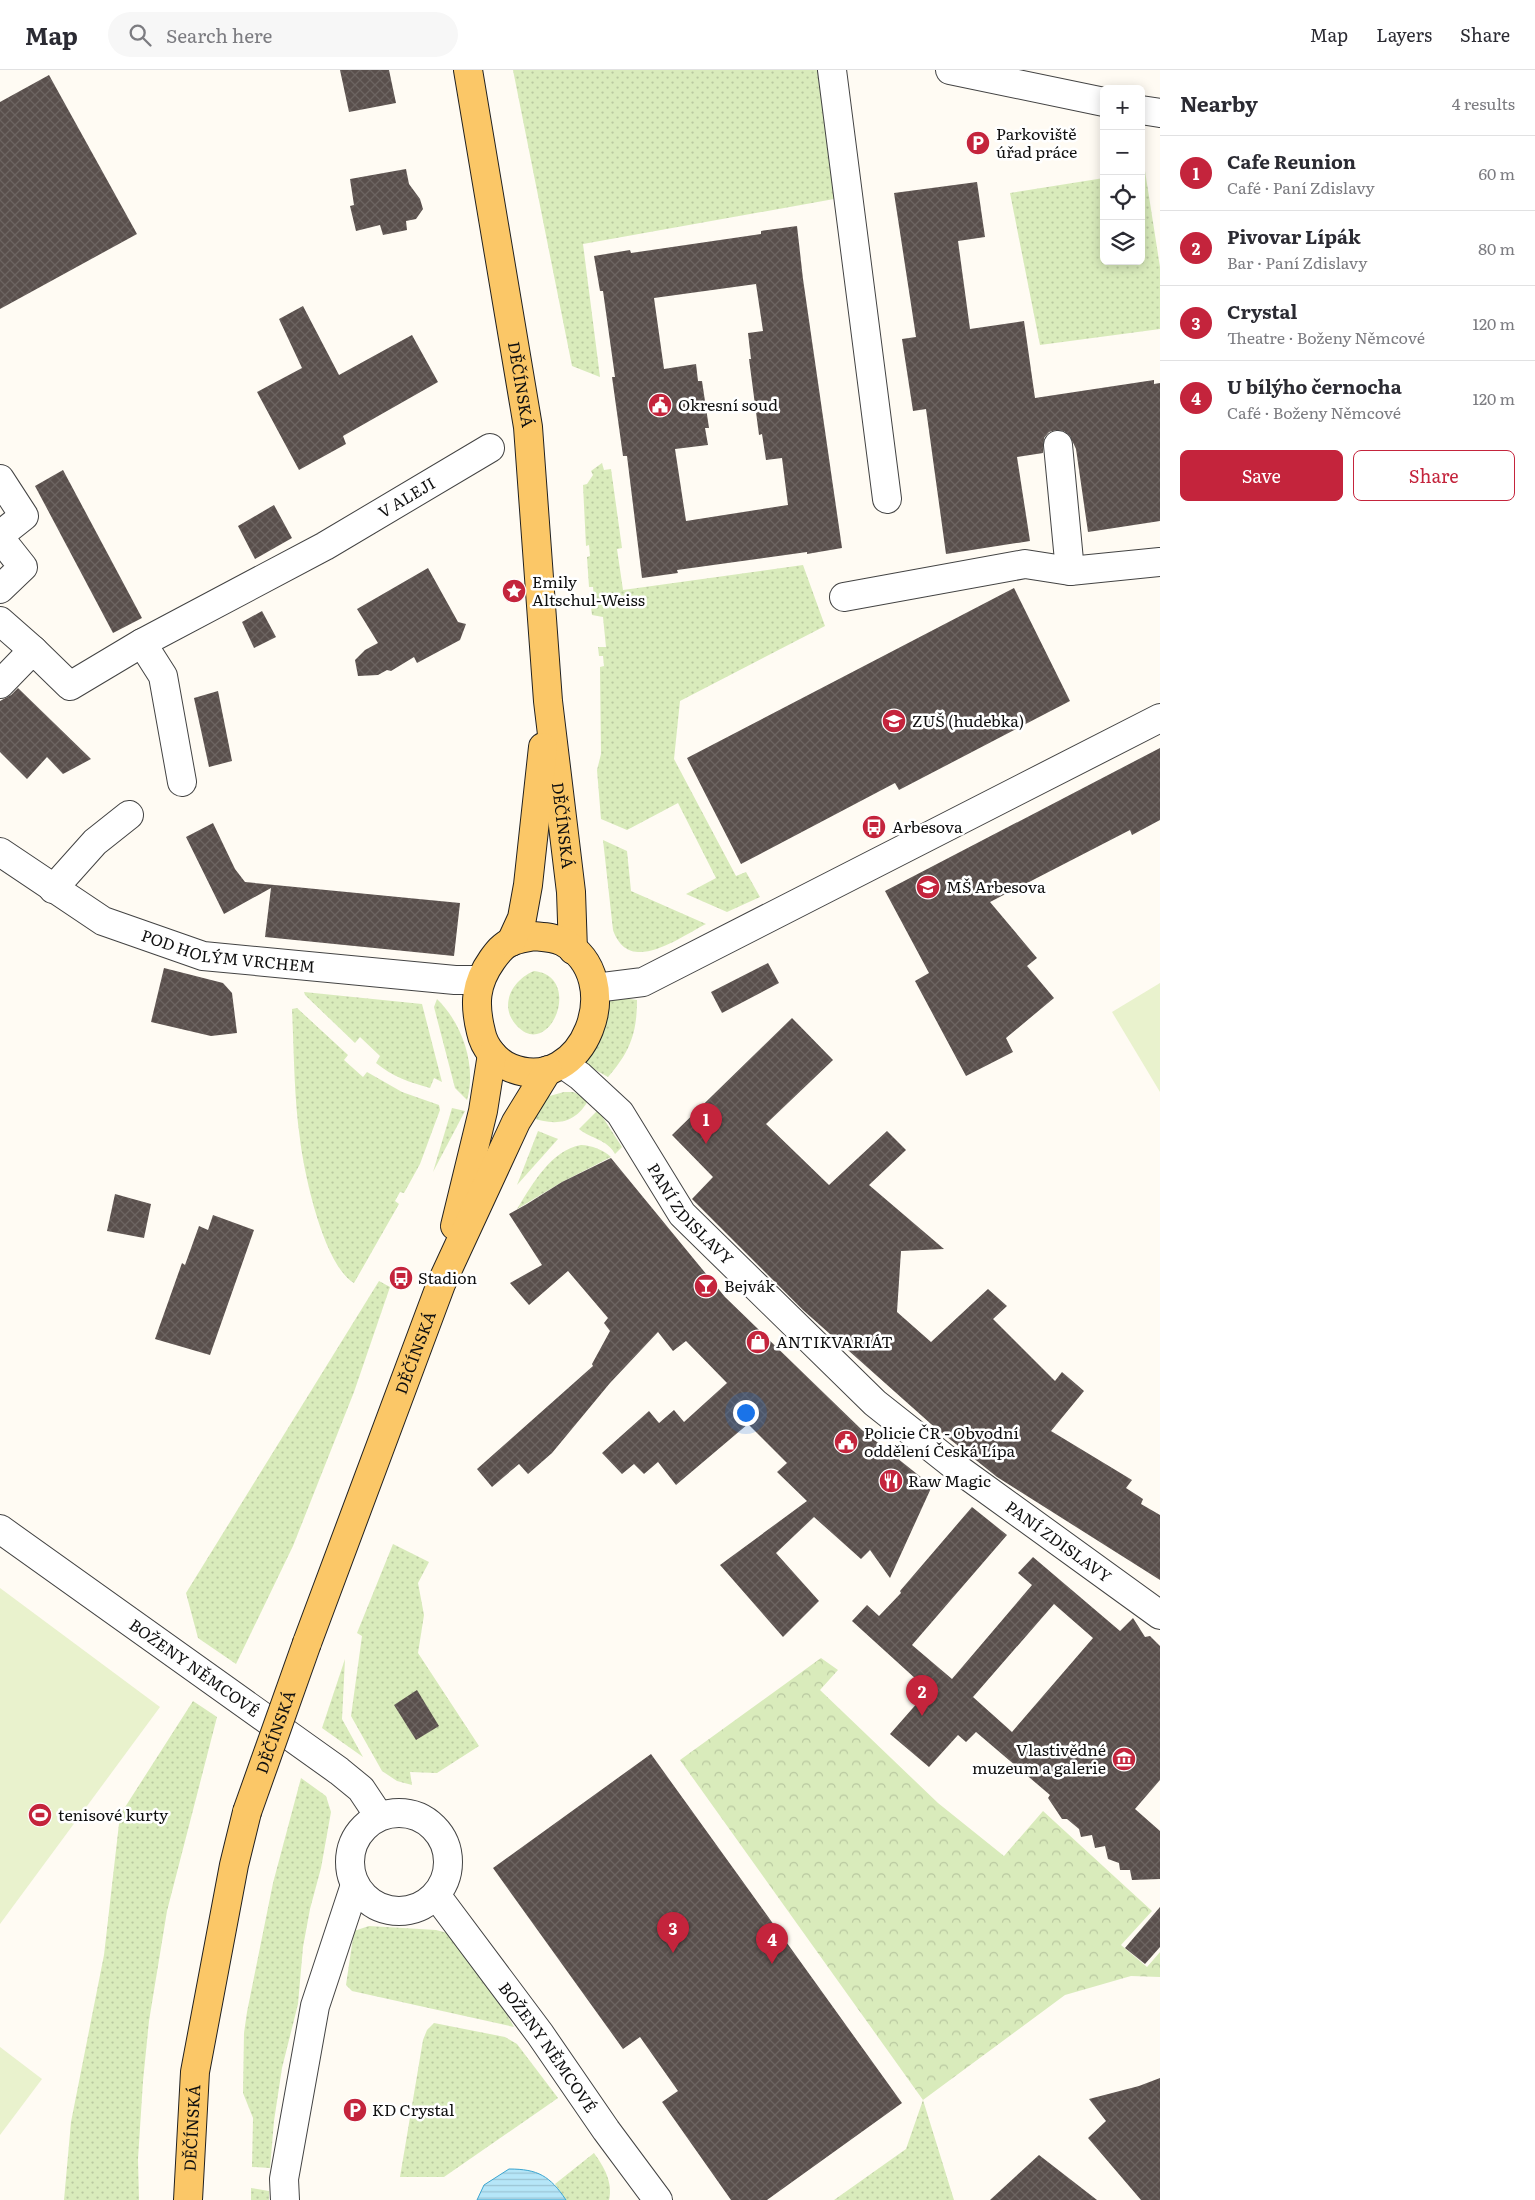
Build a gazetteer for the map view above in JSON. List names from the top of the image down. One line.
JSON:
{"streets":{"main road":["DĚČÍNSKÁ"],"street":["V ALEJI","POD HOLÝM VRCHEM","PANÍ ZDISLAVY","BOŽENY NĚMCOVÉ"]},"crossings":[["DĚČÍNSKÁ","POD HOLÝM VRCHEM"],["DĚČÍNSKÁ","PANÍ ZDISLAVY"],["POD HOLÝM VRCHEM","PANÍ ZDISLAVY"]],"places":{"parking":["Parkoviště úřad práce","KD Crystal"],"public building":["Okresní soud","Policie ČR - Obvodní oddělení Česká Lípa"],"place":["Emily Altschul-Weiss"],"school or university":["ZUŠ (hudebka)","MŠ Arbesova"],"bus stop":["Arbesova","Stadion"],"bar":["Bejvák"],"shop":["ANTIKVARIÁT"],"restaurant":["Raw Magic"],"museum":["Vlastivědné muzeum a galerie"],"sports":["tenisové kurty"]},"page":{"header":"Map","search":"Search here","nav":["Map","Layers","Share"],"heading":["Nearby","4 results"],"map_buttons":["+","−"],"list":[{"mark":"1","name":"Cafe Reunion","note":"Café · Paní Zdislavy","value":"60 m"},{"mark":"2","name":"Pivovar Lípák","note":"Bar · Paní Zdislavy","value":"80 m"},{"mark":"3","name":"Crystal","note":"Theatre · Boženy Němcové","value":"120 m"},{"mark":"4","name":"U bílýho černocha","note":"Café · Boženy Němcové","value":"120 m"}],"buttons":["Save","Share"],"pins":["1","2","3","4"]}}
